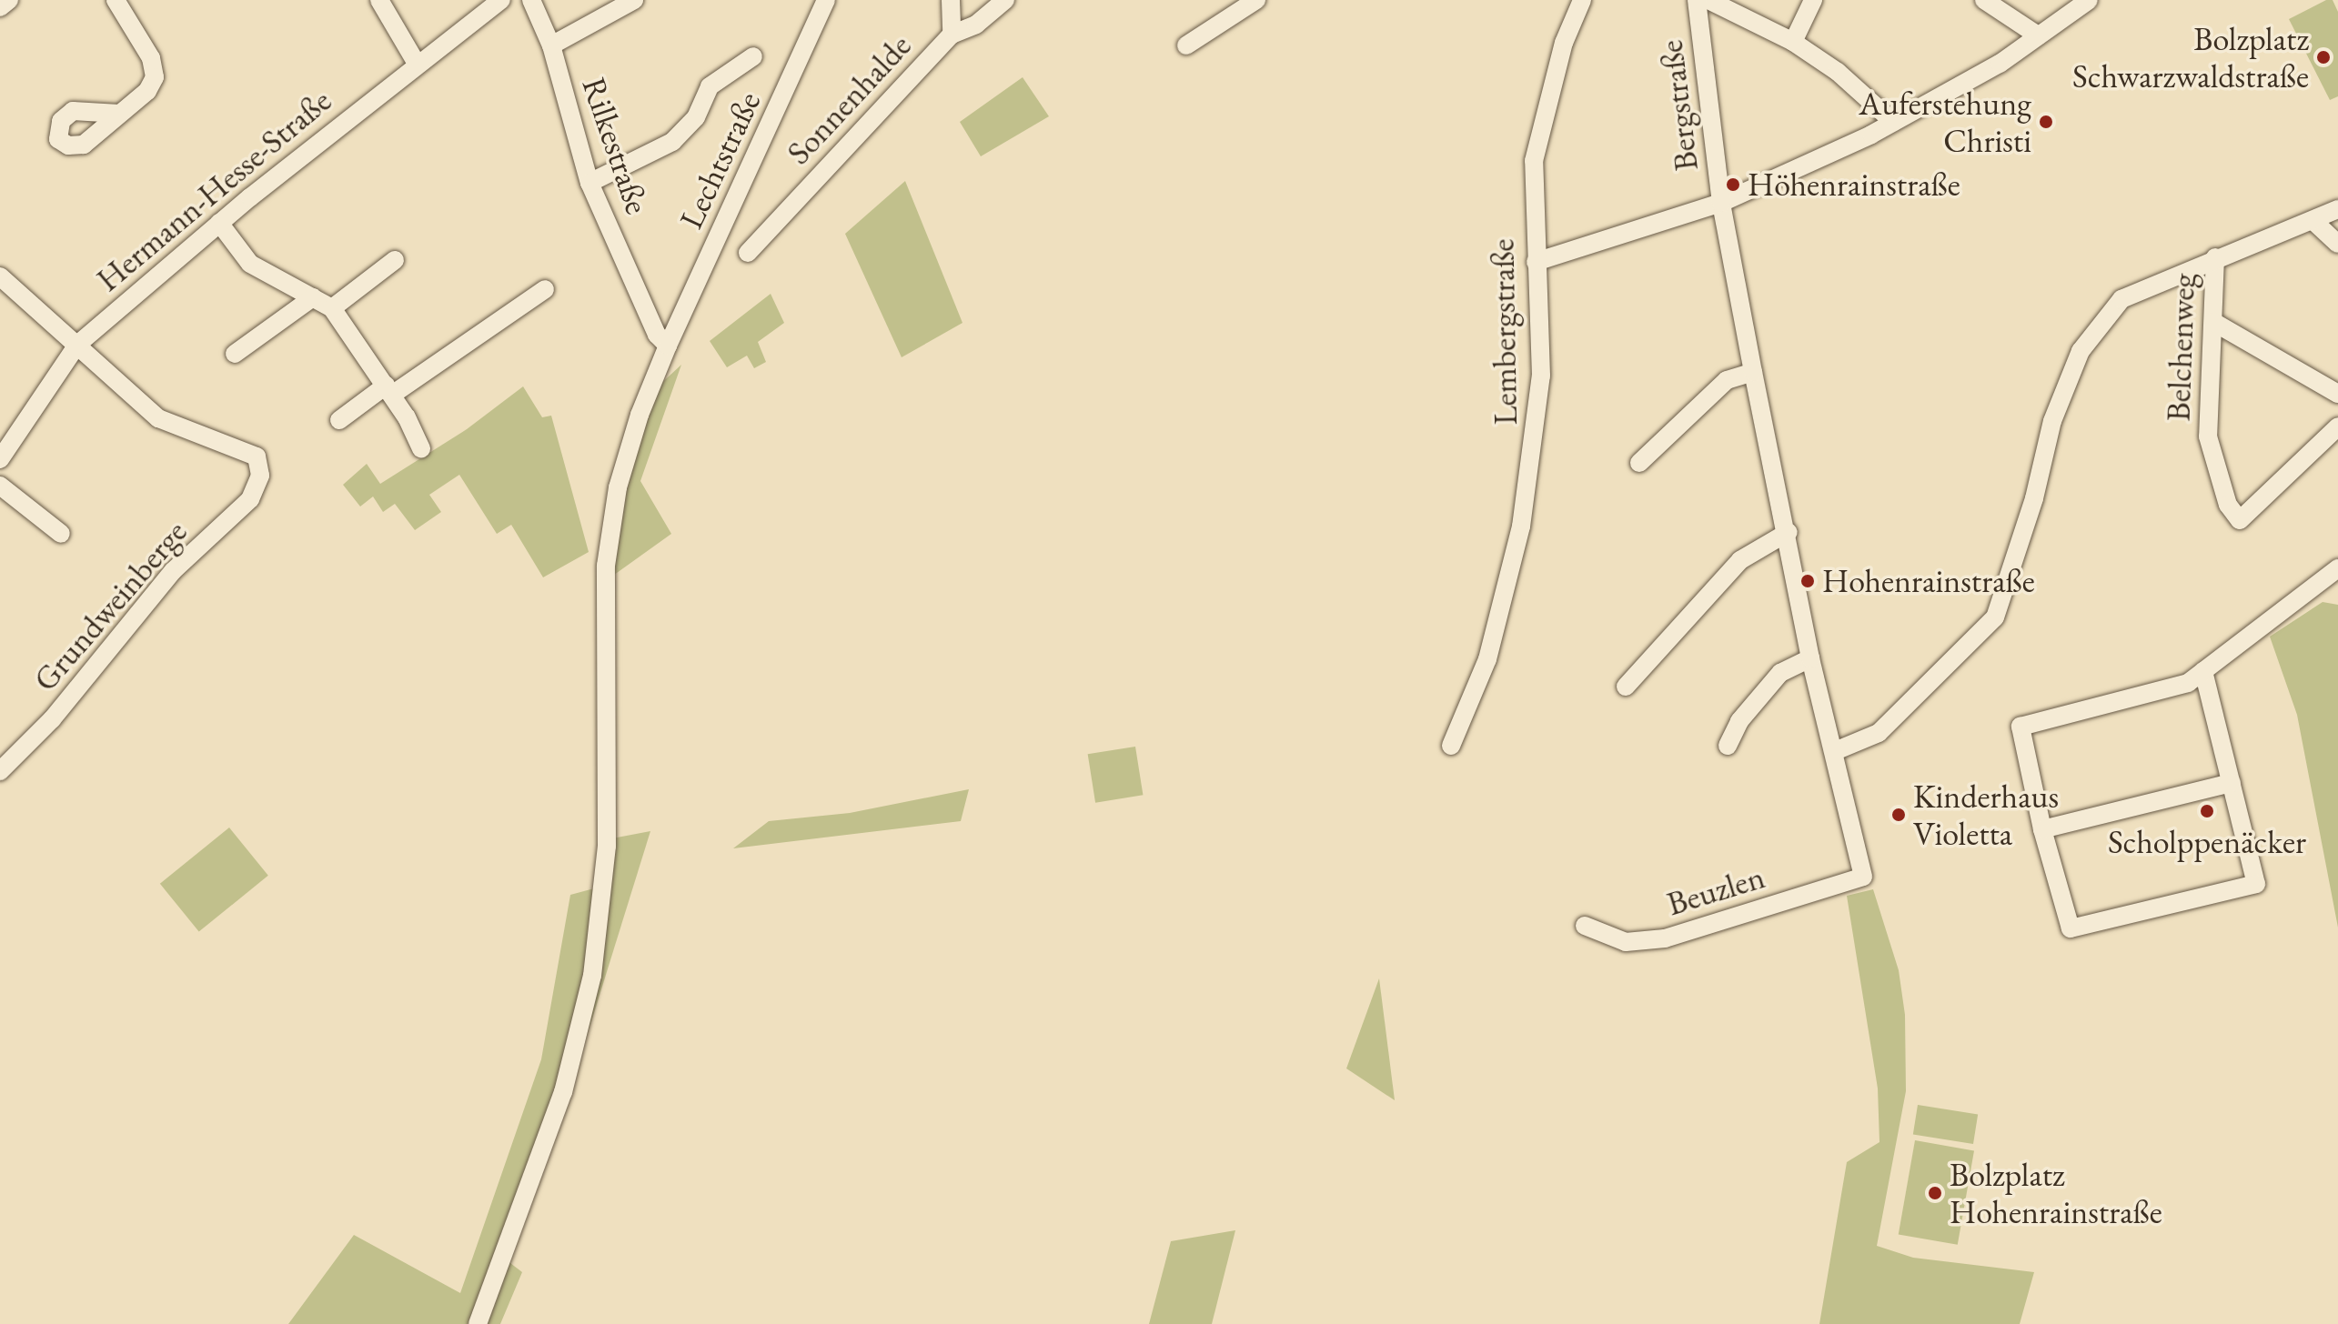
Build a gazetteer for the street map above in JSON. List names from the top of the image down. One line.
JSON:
{"streets":{"street":["Sonnenhalde","Bergstraße","Rilkestraße","Lechtstraße","Hermann-Hesse-Straße","Lembergstraße","Belchenweg","Grundweinberge","Beuzlen"]},"crossings":[["Rilkestraße","Lechtstraße"],["Hermann-Hesse-Straße","Grundweinberge"]],"places":["Bolzplatz Schwarzwaldstraße","Auferstehung Christi","Höhenrainstraße","Hohenrainstraße","Scholppenäcker","Kinderhaus Violetta","Bolzplatz Hohenrainstraße"]}
